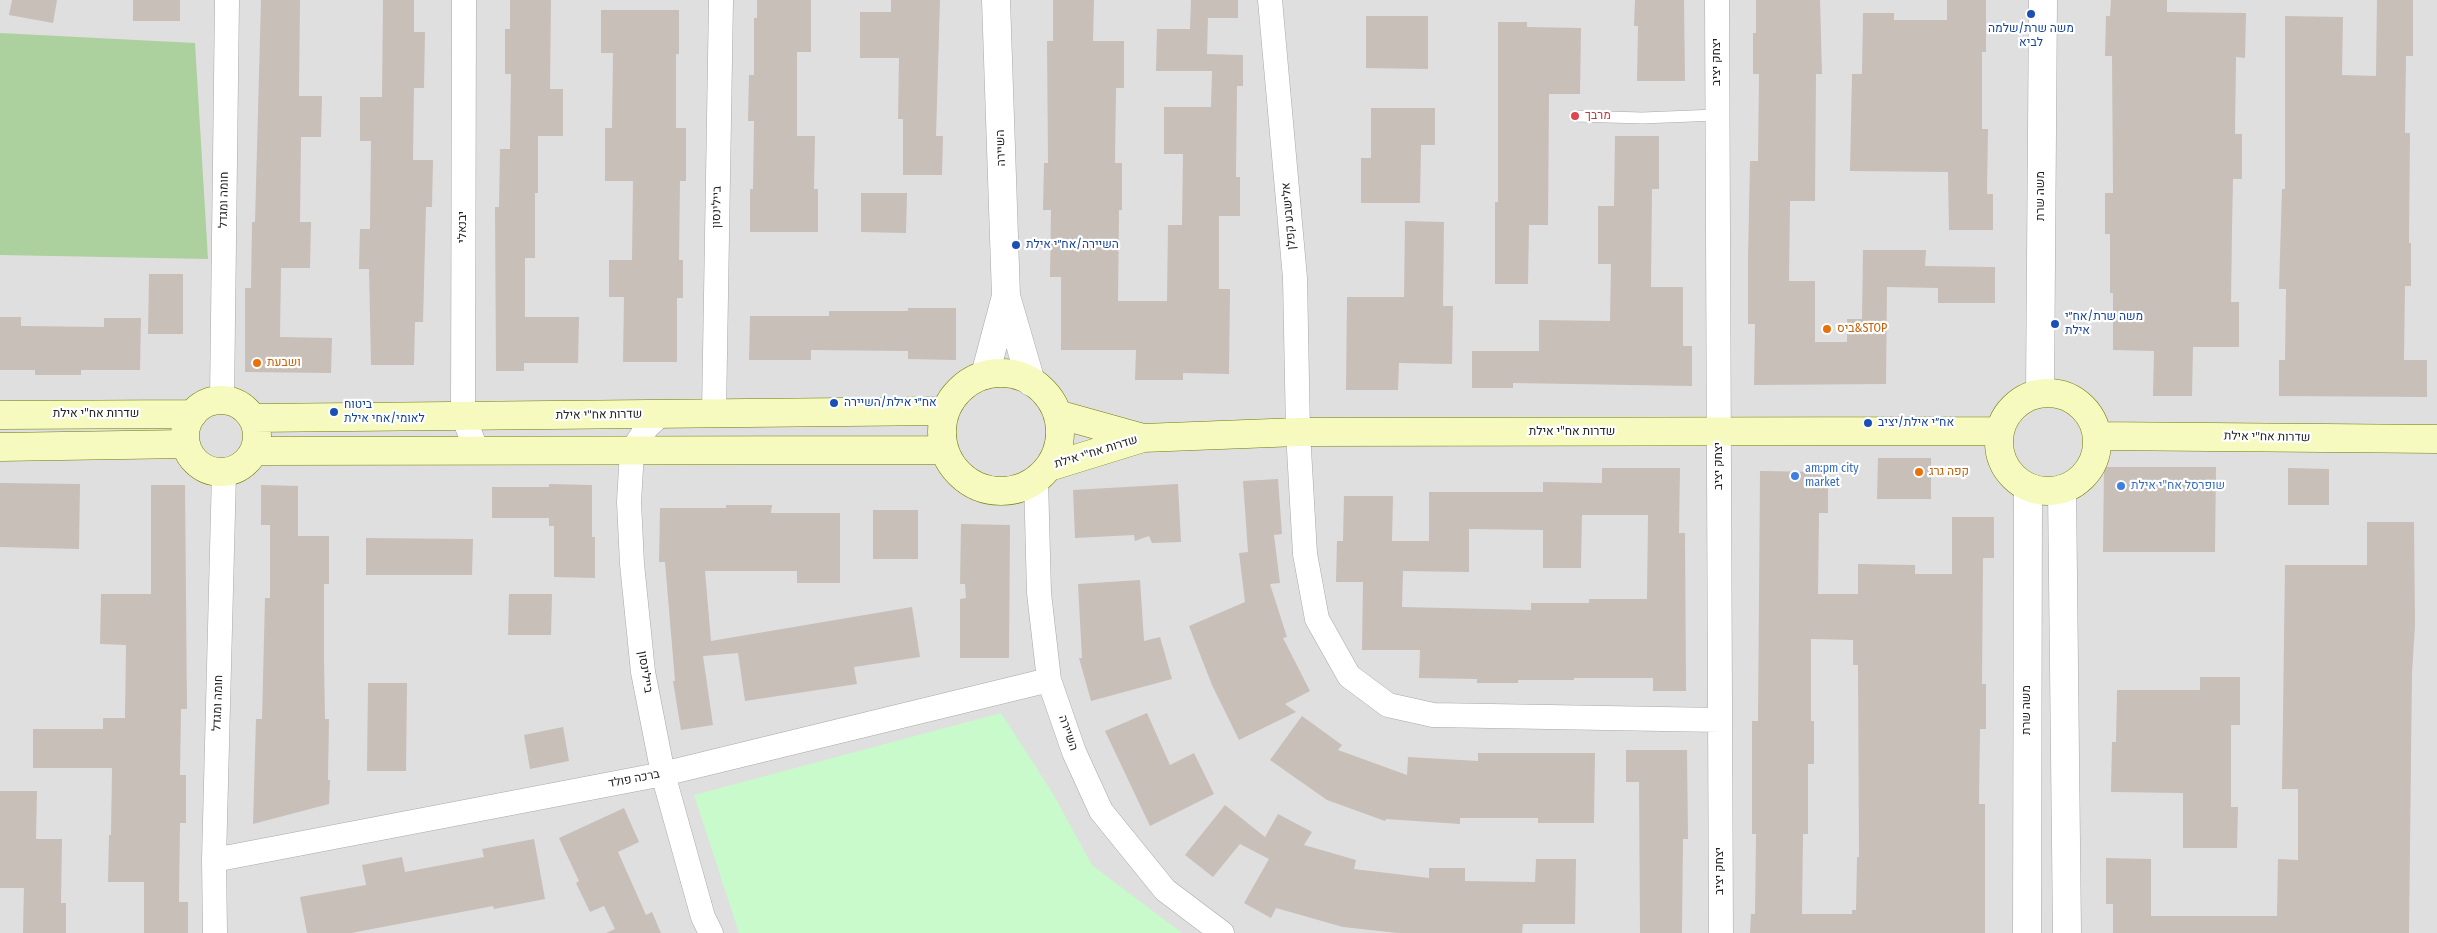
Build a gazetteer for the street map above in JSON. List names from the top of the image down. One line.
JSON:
{"streets":{"main road":["שדרות אח\"י אילת"],"street":["יצחק יציב","השיירה","משה שרת","חומה ומגדל","ביילינסון","אלישבע קפלן","יבנאלי","ברכה פולד"]},"crossings":[["יצחק יציב","אלישבע קפלן"],["יצחק יציב","שדרות אח\"י אילת"],["השיירה","שדרות אח\"י אילת"],["השיירה","ברכה פולד"],["משה שרת","שדרות אח\"י אילת"],["חומה ומגדל","שדרות אח\"י אילת"],["חומה ומגדל","ברכה פולד"],["ביילינסון","שדרות אח\"י אילת"],["ביילינסון","ברכה פולד"],["אלישבע קפלן","שדרות אח\"י אילת"],["יבנאלי","שדרות אח\"י אילת"]],"places":["משה שרת/שלמה לביא","מרבך","השיירה/אח״י אילת","משה שרת/אח״י אילת","ביס&STOP","ושבעת","אח״י אילת/השיירה","ביטוח לאומי/אחי אילת","אח״י אילת/יציב","קפה גרג","am:pm city market","שופרסל אח\"י אילת"]}
